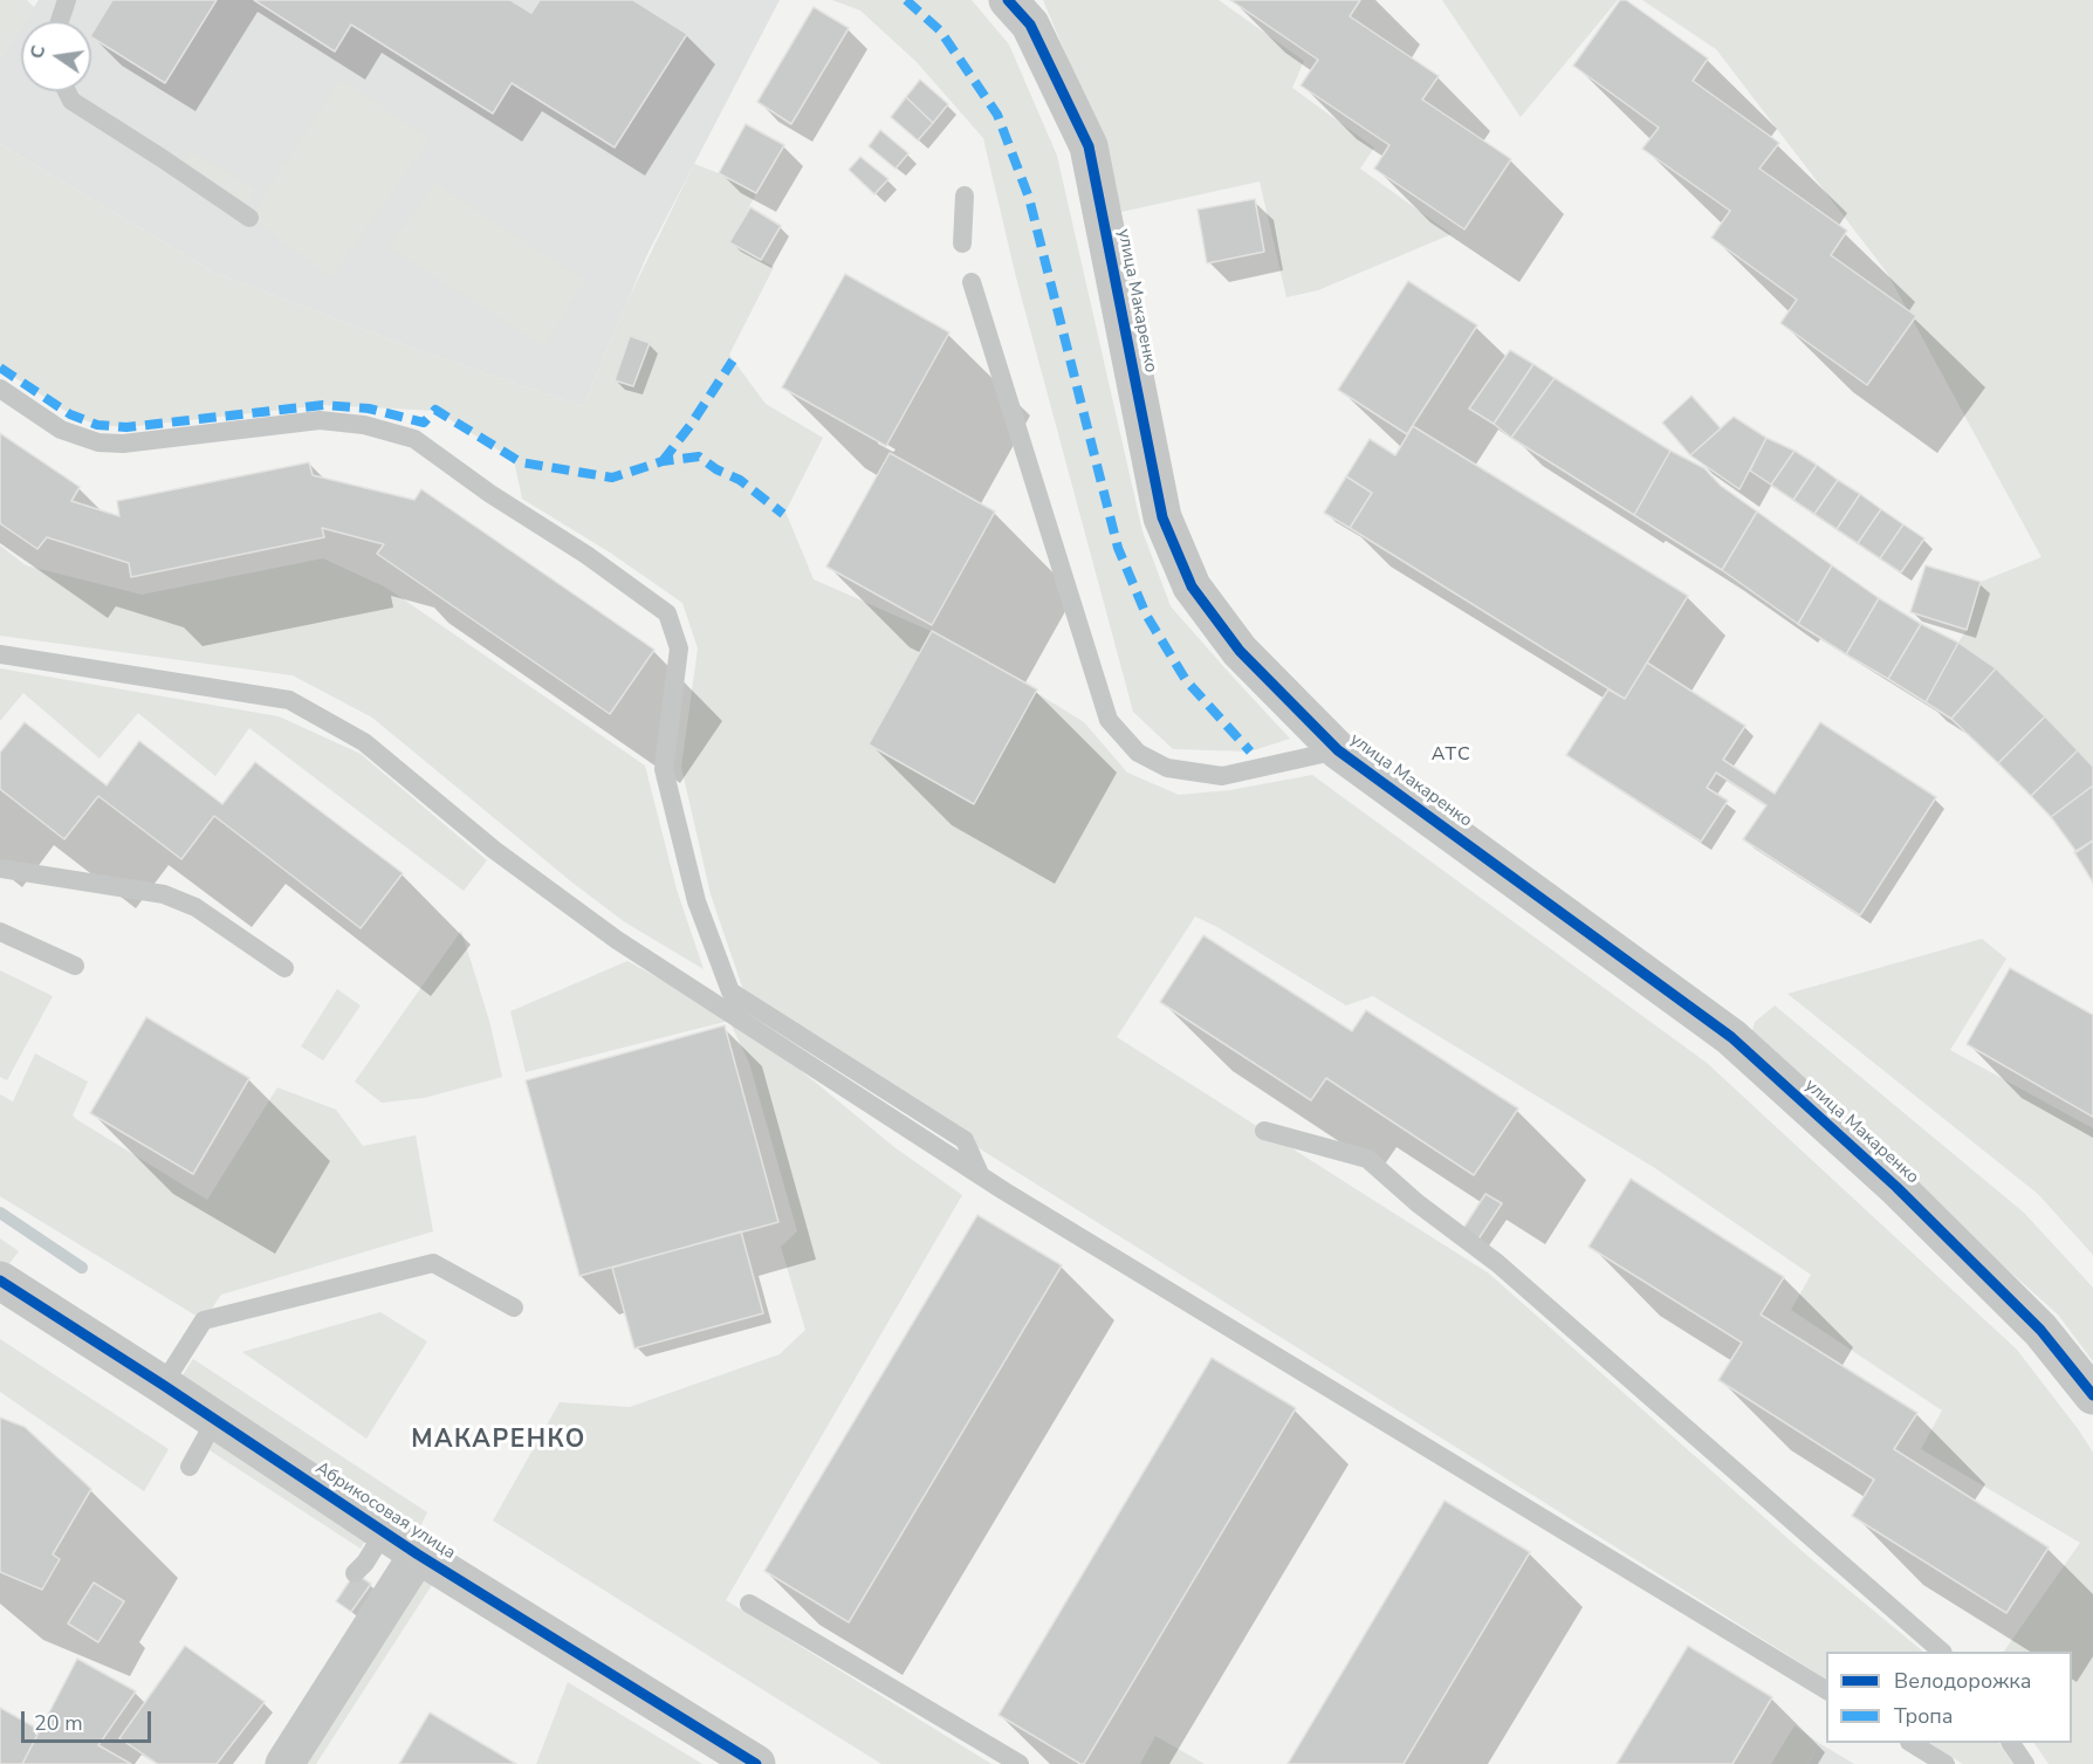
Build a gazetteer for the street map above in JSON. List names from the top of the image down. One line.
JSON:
{"streets":{"street":["улица Макаренко","Абрикосовая улица"]},"districts":["АТС","МАКАРЕНКО"],"legend":["Велодорожка","Тропа"],"scale_bar":"20 m","north":"left"}
